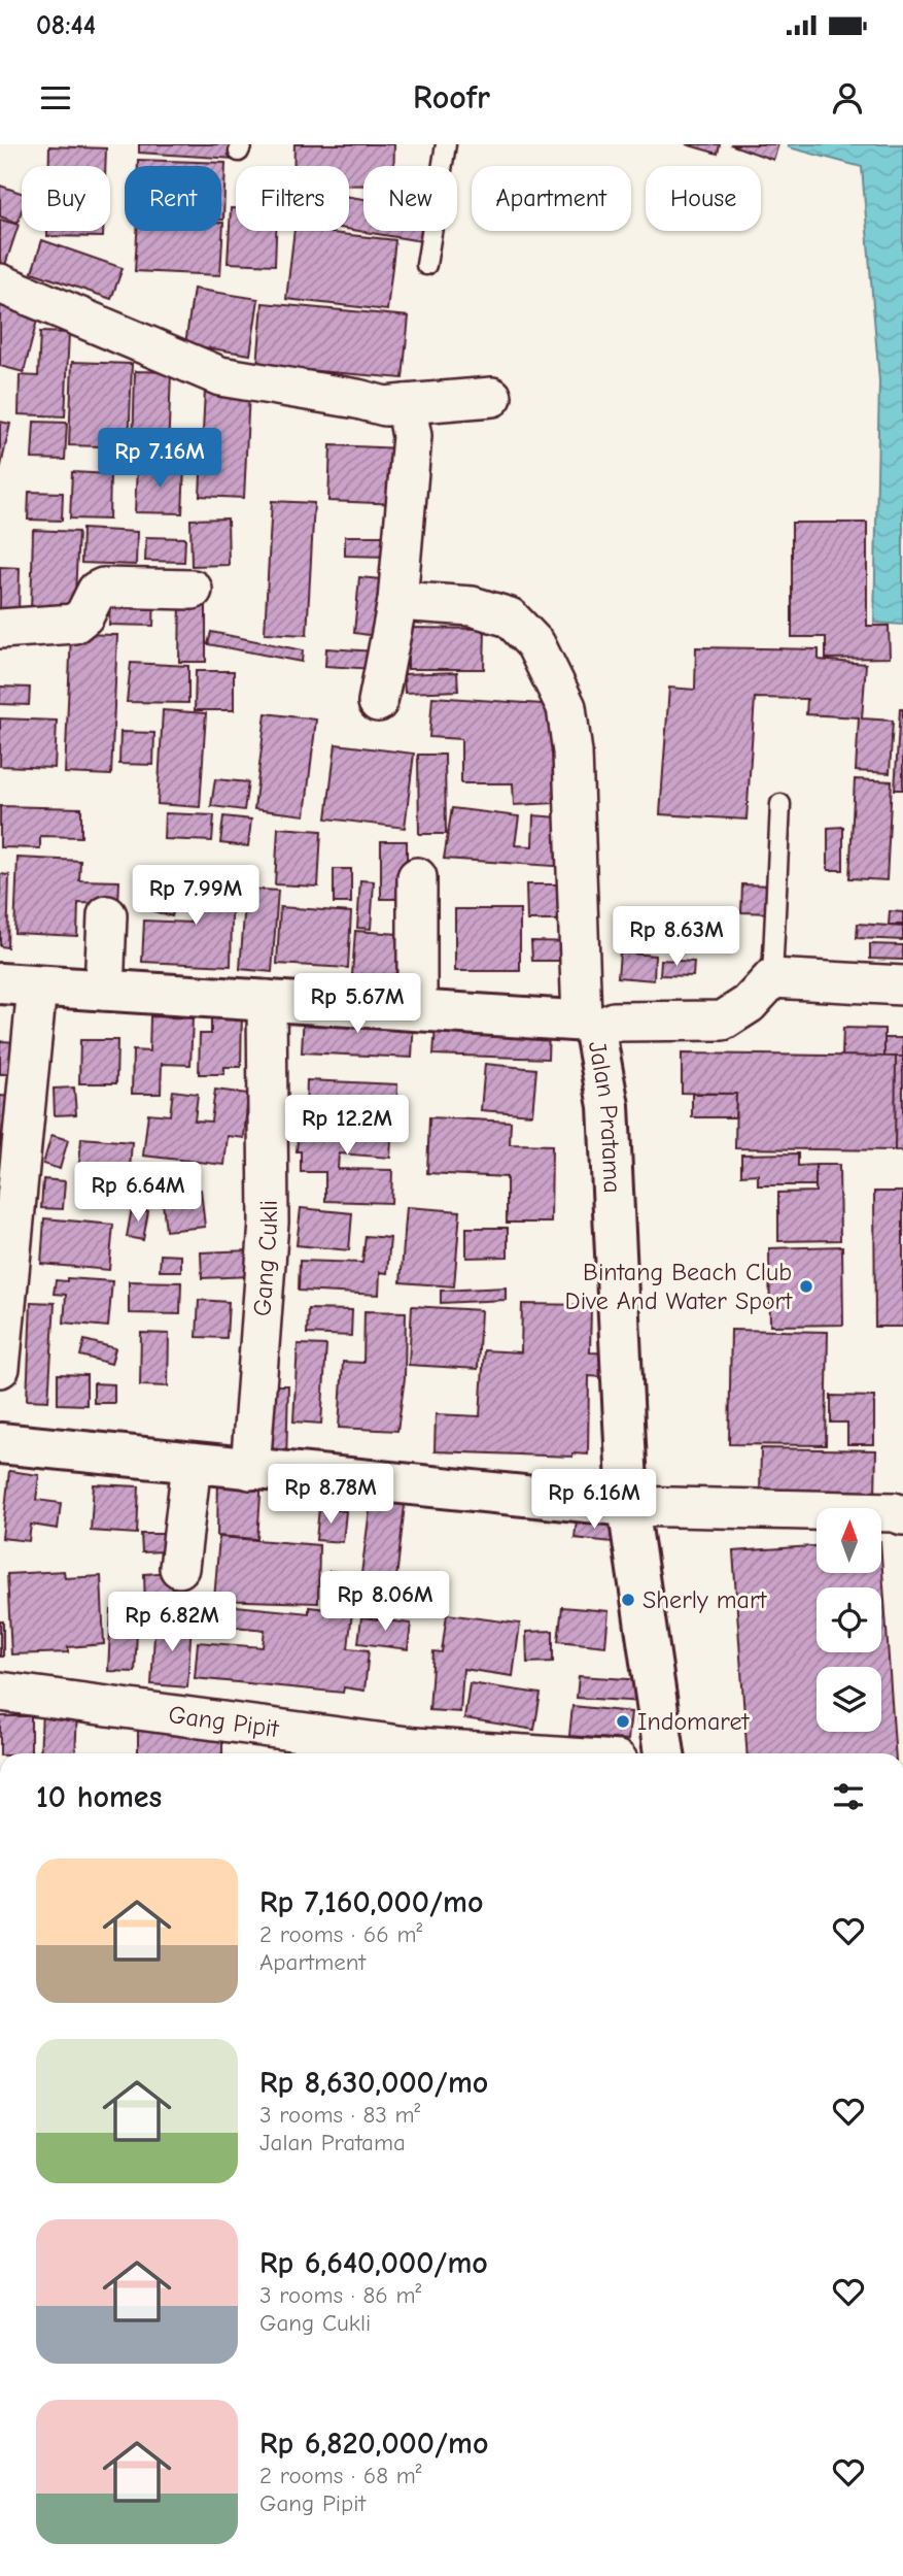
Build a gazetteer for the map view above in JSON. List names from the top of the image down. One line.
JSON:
{"streets":{"street":["Jalan Pratama","Gang Cukli","Gang Pipit"]},"crossings":[["Jalan Pratama","Gang Cukli"]],"places":["Bintang Beach Club Dive And Water Sport","Sherly mart","Indomaret"],"north":"top","page":{"status":"08:44","header":"Roofr","chip":["Buy","Rent","Filters","New","Apartment","House"],"price":["Rp 7.16M","Rp 7.99M","Rp 8.63M","Rp 5.67M","Rp 12.2M","Rp 6.64M","Rp 8.78M","Rp 6.16M","Rp 8.06M","Rp 6.82M"],"heading":"10 homes","list":[{"name":"Rp 7,160,000/mo","note":"2 rooms · 66 m² · Apartment"},{"name":"Rp 8,630,000/mo","note":"3 rooms · 83 m² · Jalan Pratama"},{"name":"Rp 6,640,000/mo","note":"3 rooms · 86 m² · Gang Cukli"},{"name":"Rp 6,820,000/mo","note":"2 rooms · 68 m² · Gang Pipit"}]}}
